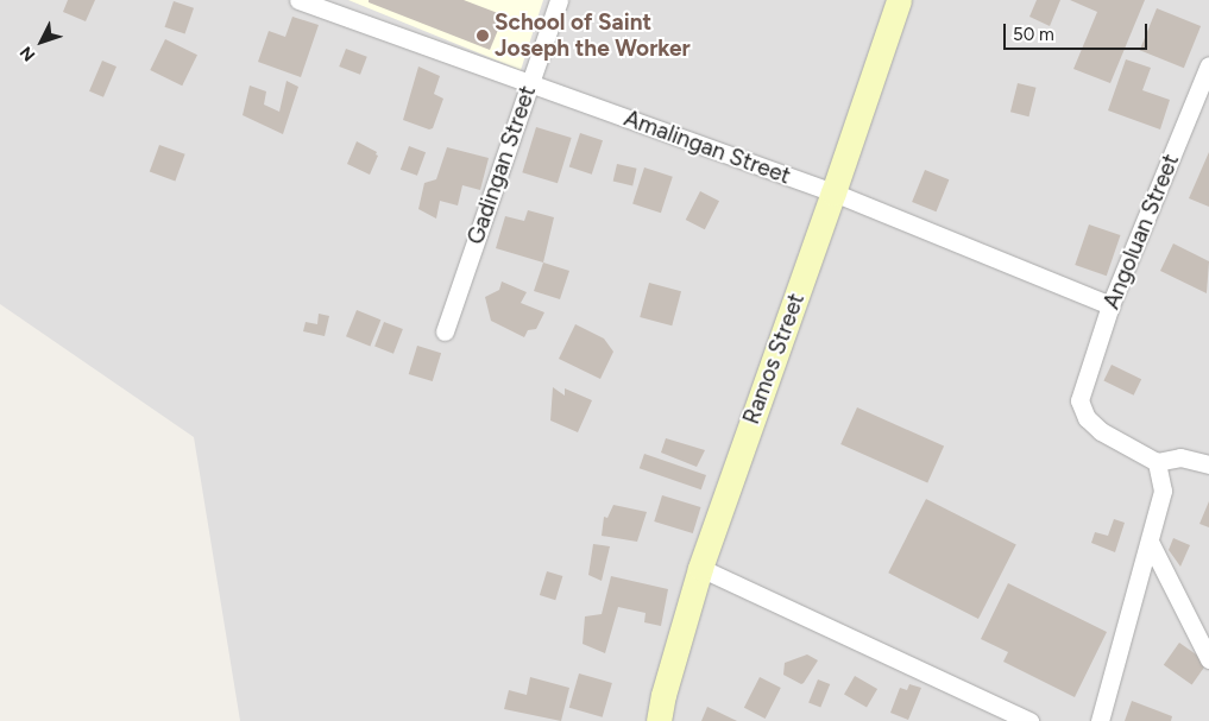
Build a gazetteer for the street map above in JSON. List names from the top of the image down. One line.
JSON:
{"streets":{"main road":["Ramos Street"],"street":["Amalingan Street","Gadingan Street","Angoluan Street"]},"crossings":[["Amalingan Street","Gadingan Street"],["Amalingan Street","Angoluan Street"],["Amalingan Street","Ramos Street"]],"places":["School of Saint Joseph the Worker"],"scale_bar":"50 m","north":"bottom left"}
